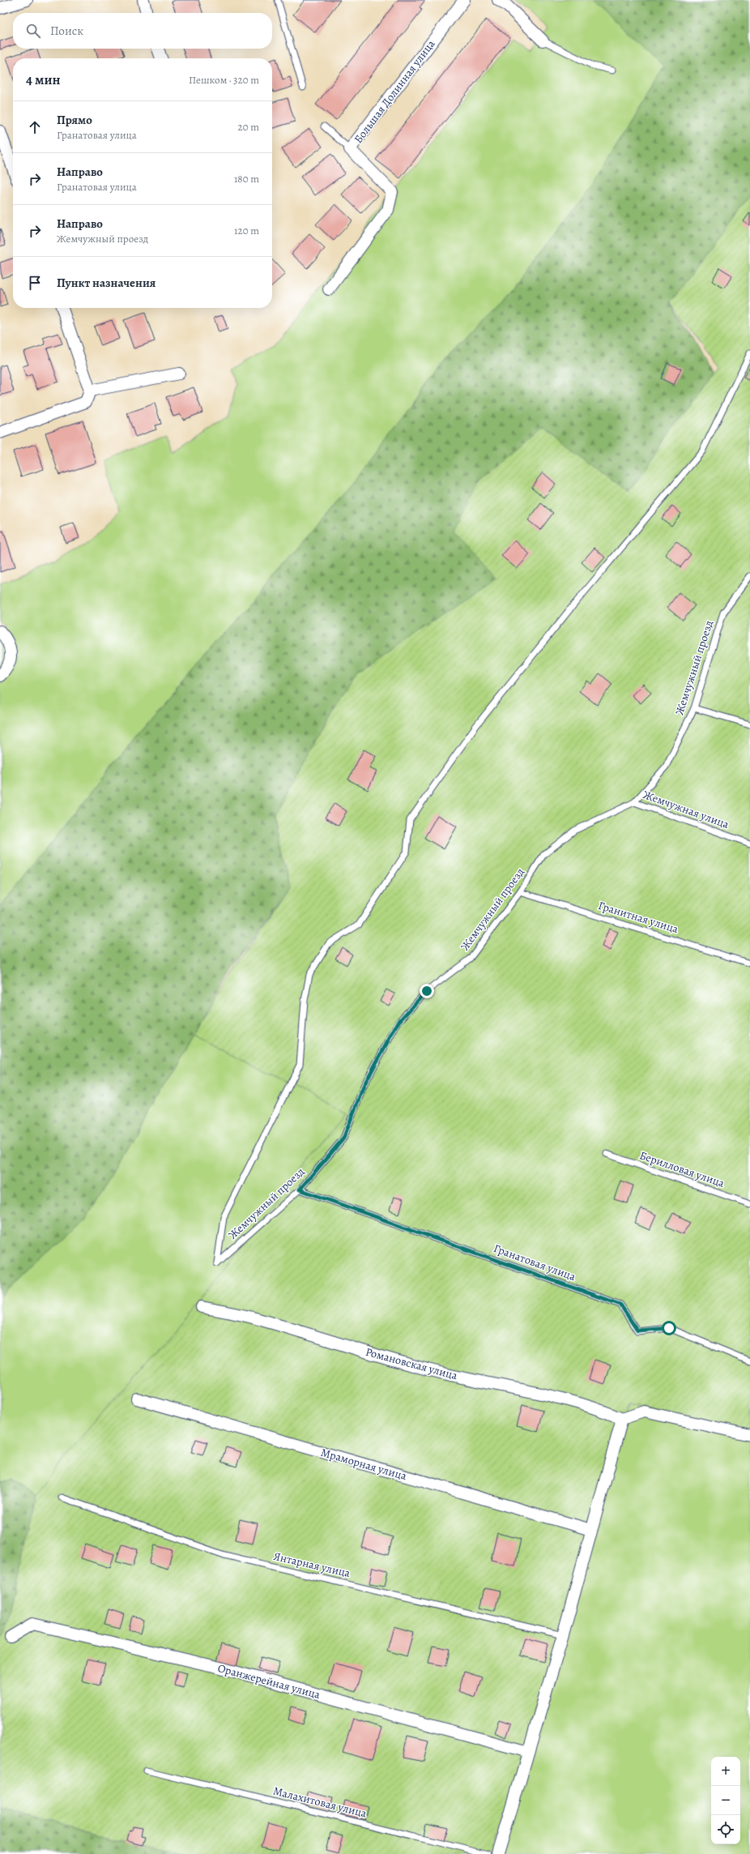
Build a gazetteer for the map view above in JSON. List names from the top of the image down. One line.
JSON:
{"streets":{"street":["Большая Долинная улица","Романовская улица","Мраморная улица","Оранжерейная улица"],"lane":["Жемчужный проезд","Жемчужная улица","Гранитная улица","Берилловая улица","Гранатовая улица","Янтарная улица","Малахитовая улица"]},"crossings":[["Жемчужный проезд","Жемчужная улица"],["Жемчужный проезд","Гранитная улица"],["Жемчужный проезд","Гранатовая улица"]],"page":{"search":"Поиск","heading":["4 мин","Пешком · 320 m"],"list":[["Прямо","Гранатовая улица","20 m"],["Направо","Гранатовая улица","180 m"],["Направо","Жемчужный проезд","120 m"],"Пункт назначения"],"map_buttons":["+","−"]}}
